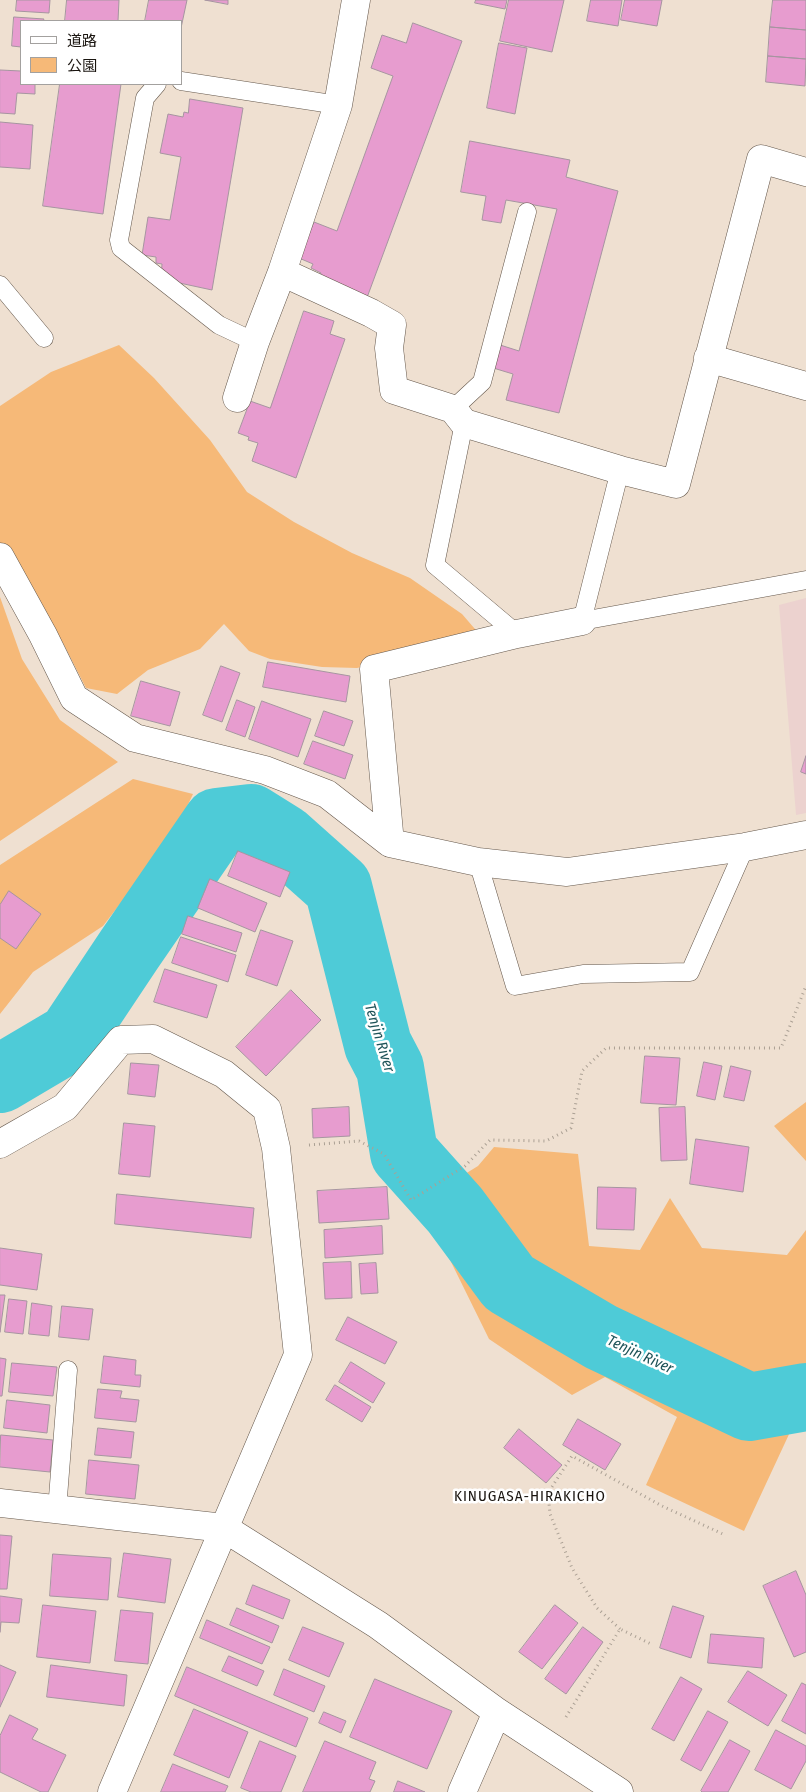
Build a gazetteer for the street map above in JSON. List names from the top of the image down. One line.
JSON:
{"districts":["KINUGASA-HIRAKICHO"],"water":["Tenjin River"],"legend":["道路","公園"]}
